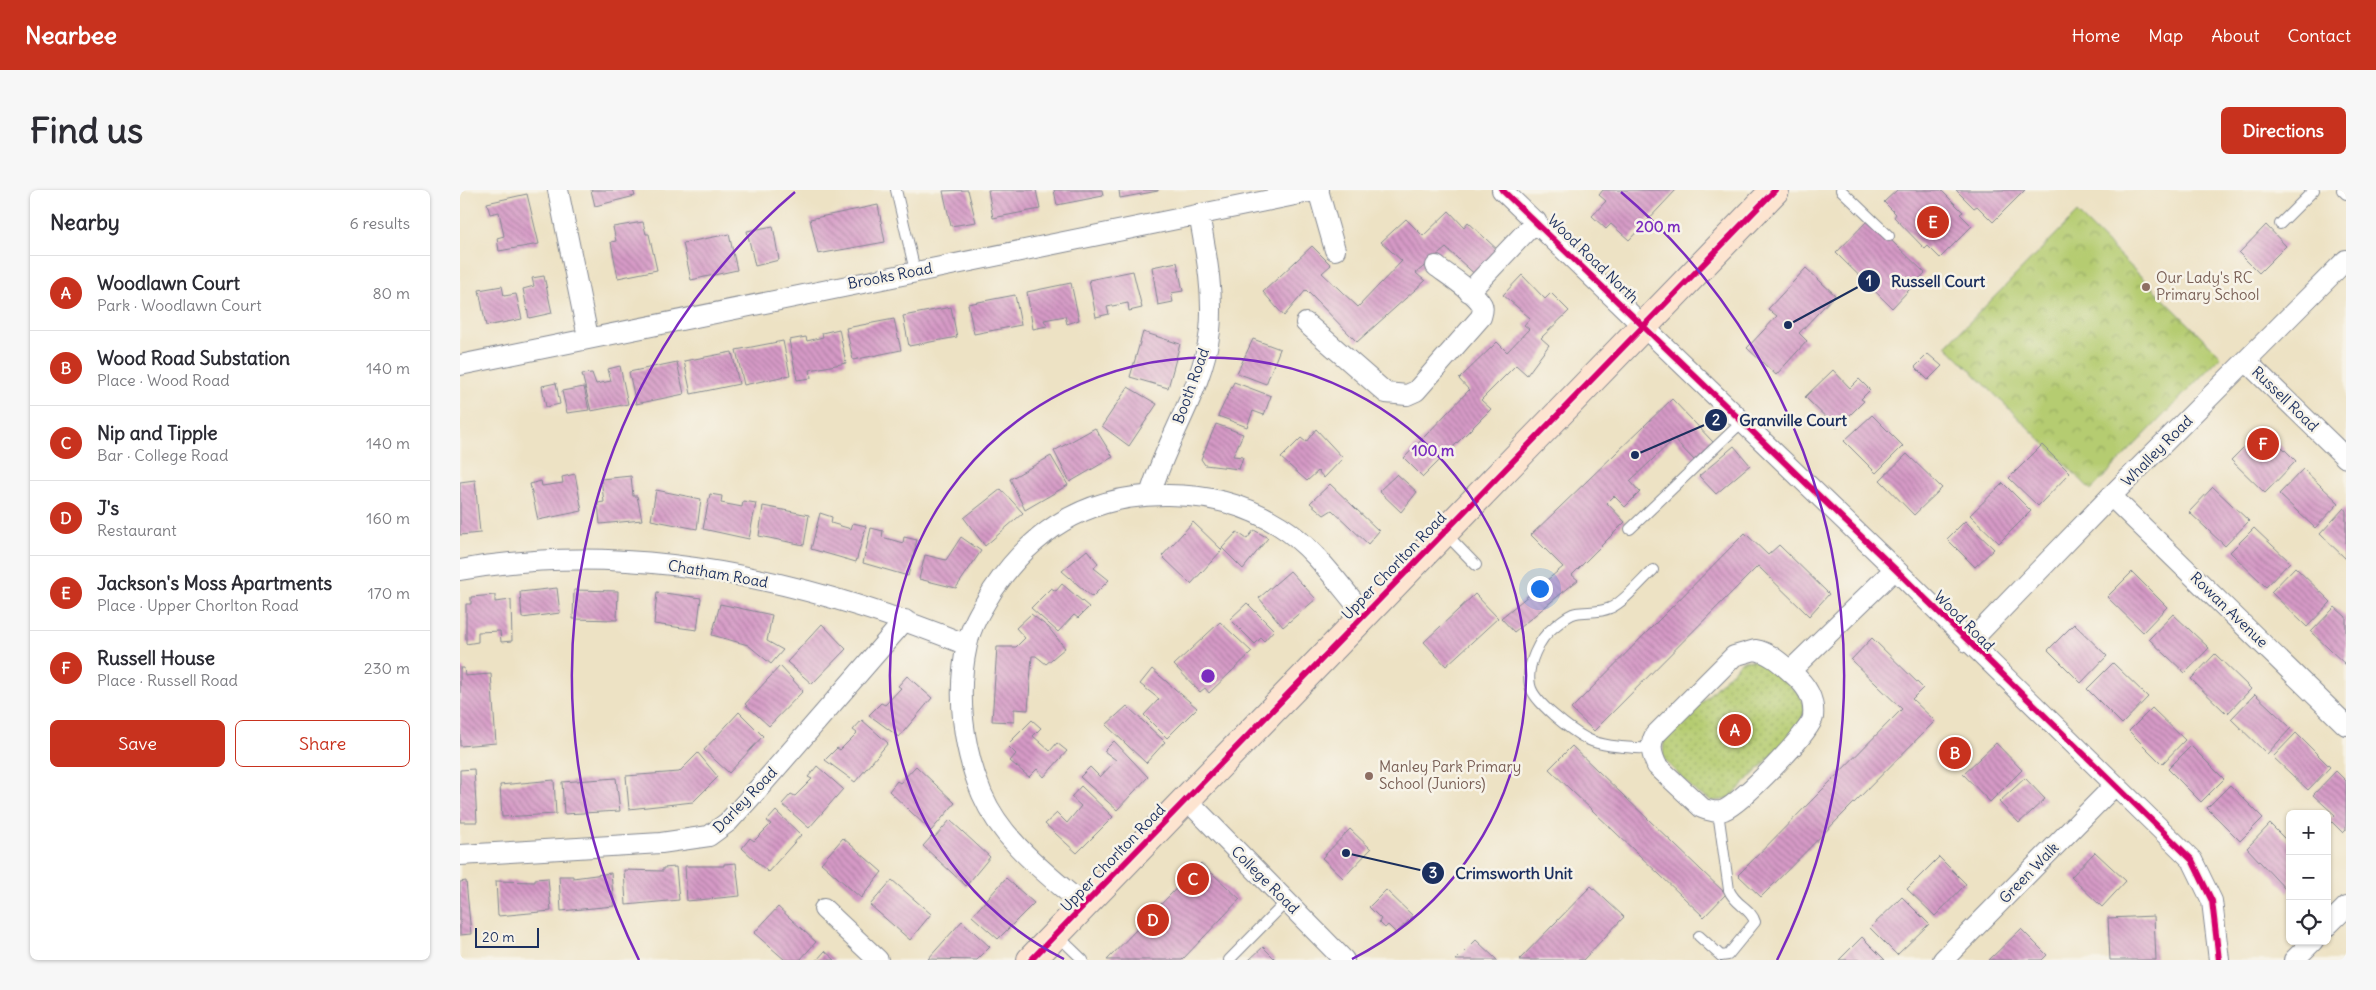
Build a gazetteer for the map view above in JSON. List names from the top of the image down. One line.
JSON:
{"streets":{"main road":["Upper Chorlton Road"],"street":["Wood Road North","Brooks Road","Booth Road","Russell Road","Whalley Road","Chatham Road","Rowan Avenue","Wood Road","Darley Road","Green Walk","College Road"]},"crossings":[["Wood Road North","Upper Chorlton Road"],["Wood Road North","Wood Road"],["Brooks Road","Booth Road"],["Russell Road","Whalley Road"],["Whalley Road","Rowan Avenue"],["Whalley Road","Wood Road"],["Upper Chorlton Road","Wood Road"],["Upper Chorlton Road","College Road"],["Chatham Road","Darley Road"],["Wood Road","Green Walk"]],"places":["Our Lady's RC Primary School","Russell Court","Granville Court","Manley Park Primary School (Juniors)","Crimsworth Unit"],"scale_bar":"20 m","page":{"header":"Nearbee","nav":["Home","Map","About","Contact"],"buttons":["Directions",["Save","Share"]],"title":"Find us","heading":["Nearby","6 results"],"pins":["E","F","A","B","C","D"],"list":[{"mark":"A","name":"Woodlawn Court","note":"Park · Woodlawn Court","value":"80 m"},{"mark":"B","name":"Wood Road Substation","note":"Place · Wood Road","value":"140 m"},{"mark":"C","name":"Nip and Tipple","note":"Bar · College Road","value":"140 m"},{"mark":"D","name":"J's","note":"Restaurant","value":"160 m"},{"mark":"E","name":"Jackson's Moss Apartments","note":"Place · Upper Chorlton Road","value":"170 m"},{"mark":"F","name":"Russell House","note":"Place · Russell Road","value":"230 m"}],"map_buttons":["+","−"],"scale":"20 m"},"rings":["200 m","100 m"]}
